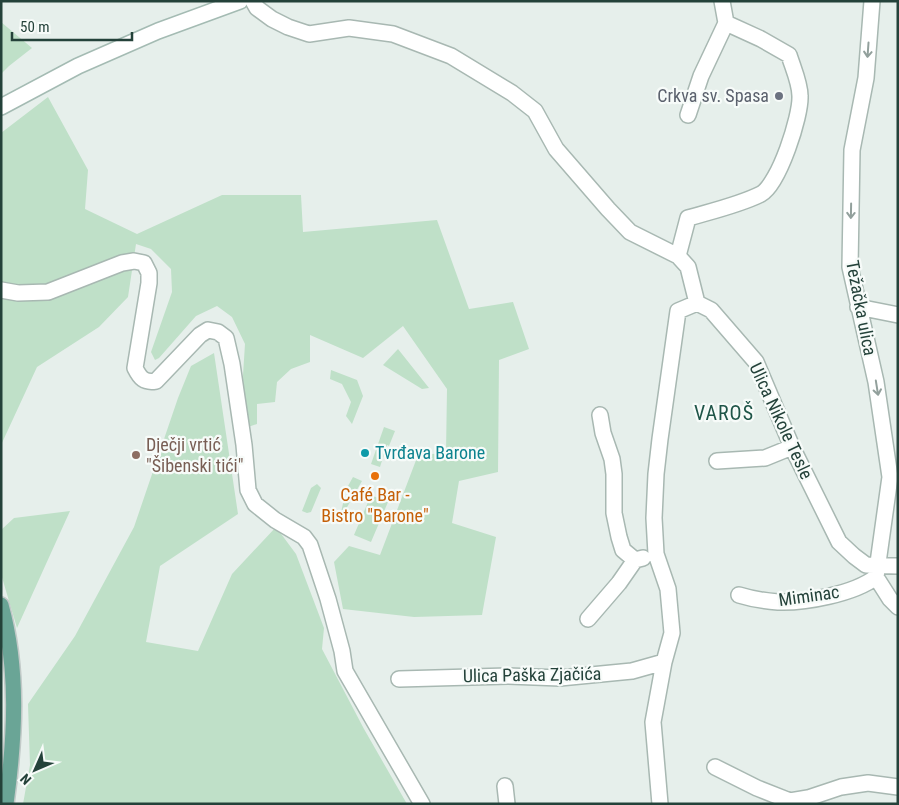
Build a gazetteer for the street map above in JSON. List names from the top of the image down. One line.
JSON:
{"streets":{"street":["Težačka ulica","Ulica Nikole Tesle","Miminac","Ulica Paška Zjačića"]},"crossings":[["Težačka ulica","Ulica Nikole Tesle"],["Težačka ulica","Miminac"],["Ulica Nikole Tesle","Miminac"]],"one_way":["Težačka ulica"],"districts":["VAROŠ"],"places":["Crkva sv. Spasa","Tvrđava Barone","Dječji vrtić \"Šibenski tići\"","Café Bar - Bistro \"Barone\""],"scale_bar":"50 m","north":"bottom left"}
